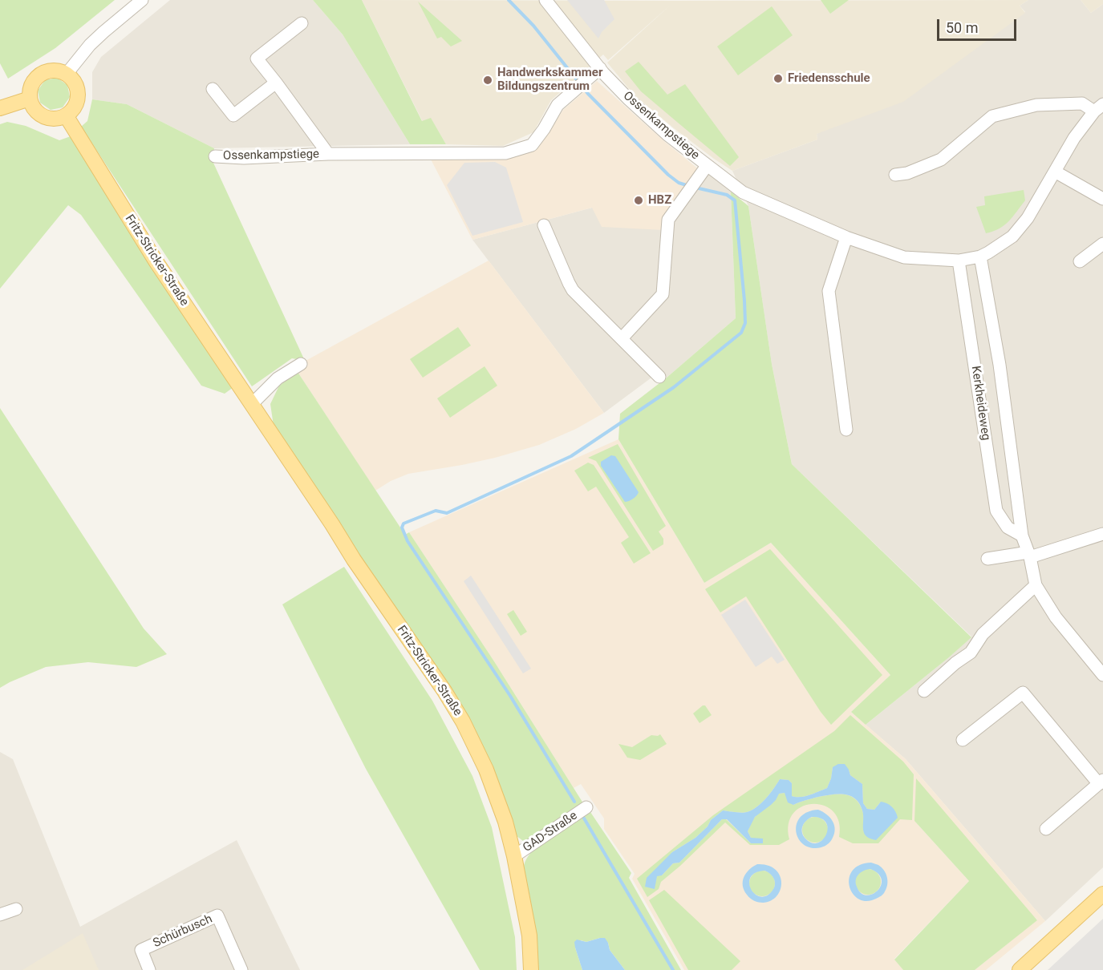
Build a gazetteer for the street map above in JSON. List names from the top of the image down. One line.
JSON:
{"streets":{"main road":["Fritz-Stricker-Straße"],"street":["Ossenkampstiege","Kerkheideweg","GAD-Straße","Schürbusch"]},"crossings":[["Ossenkampstiege","Kerkheideweg"],["Fritz-Stricker-Straße","GAD-Straße"]],"places":["Friedensschule","Handwerkskammer Bildungszentrum","HBZ"],"scale_bar":"50 m"}
